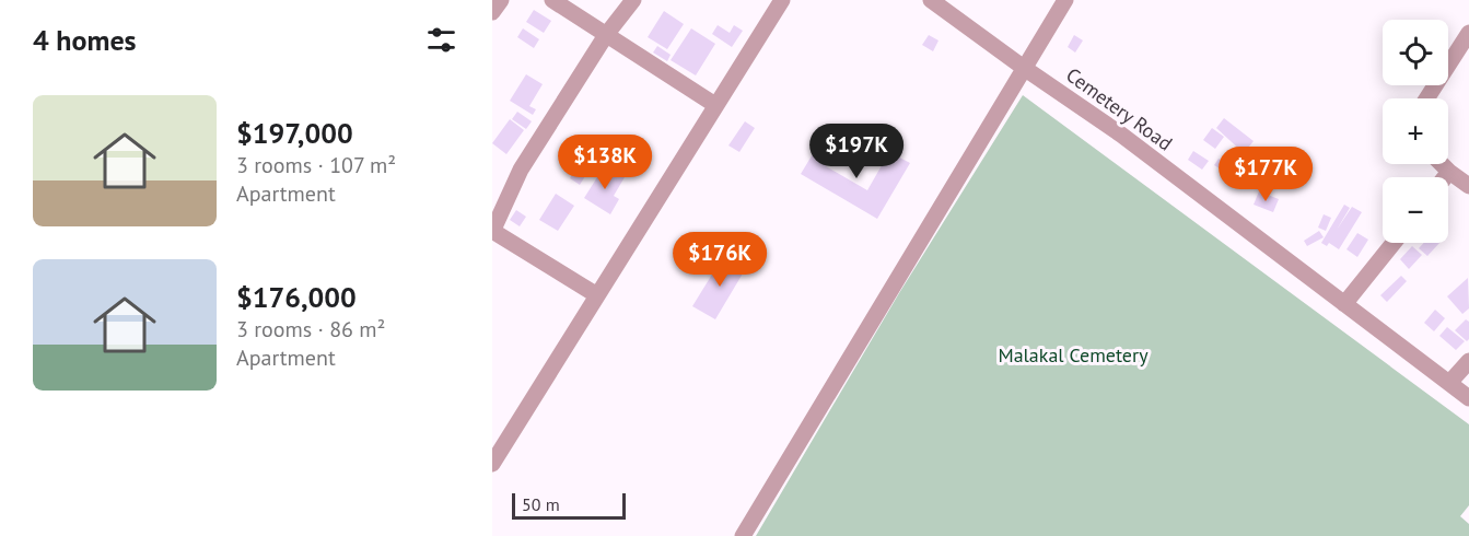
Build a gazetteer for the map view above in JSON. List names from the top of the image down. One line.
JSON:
{"streets":{"street":["Cemetery Road"]},"parks":["Malakal Cemetery"],"scale_bar":"50 m","page":{"heading":"4 homes","map_buttons":["+","−"],"list":[{"name":"$197,000","note":"3 rooms · 107 m² · Apartment"},{"name":"$176,000","note":"3 rooms · 86 m² · Apartment"}],"price":["$197K","$138K","$177K","$176K"],"scale":"50 m"}}
